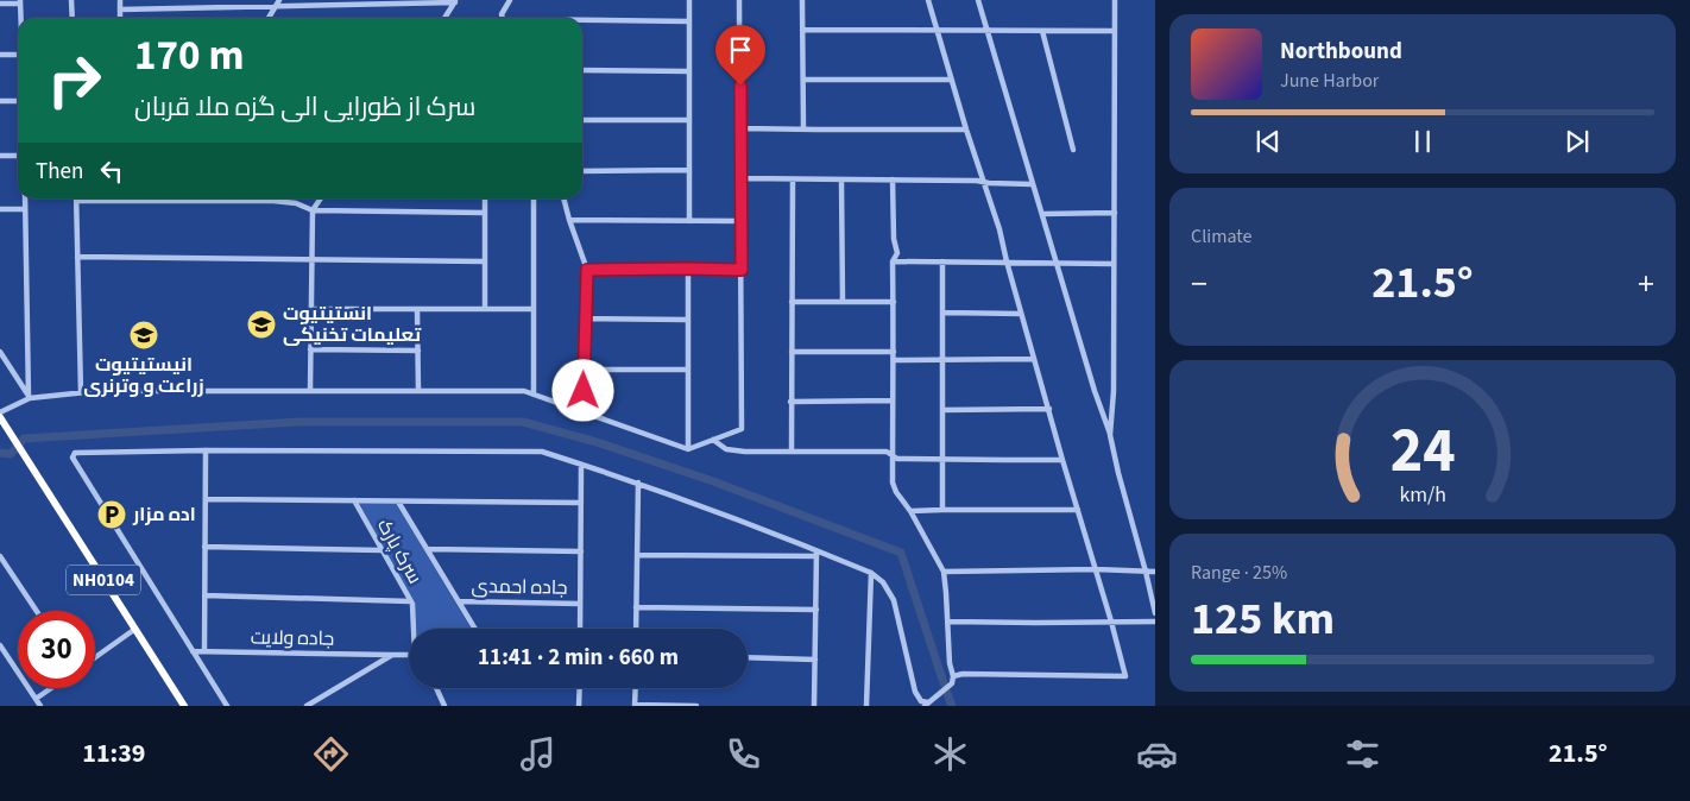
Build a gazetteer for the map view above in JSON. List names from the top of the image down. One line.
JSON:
{"streets":{"highway":["NH0104"],"street":["سرک پارک","جاده احمدی","جاده ولایت"]},"crossings":[["سرک پارک","جاده احمدی"]],"places":{"school or university":["انستیتیوت تعلیمات تخنیکی","انیستیتیوت زراعت و وترنری"],"parking":["اده مزار"]},"page":{"turn":["170 m","سرک از ظورایی الی گزه ملا قربان"],"song":["Northbound","June Harbor"],"then":"Then","tile":["Climate",["Range · 25%","125 km"]],"heat":["−","21.5°","+"],"limit":"30","trip":"11:41 · 2 min · 660 m","tabs":["11:39","21.5°"],"gauge":["24","km/h"]}}
